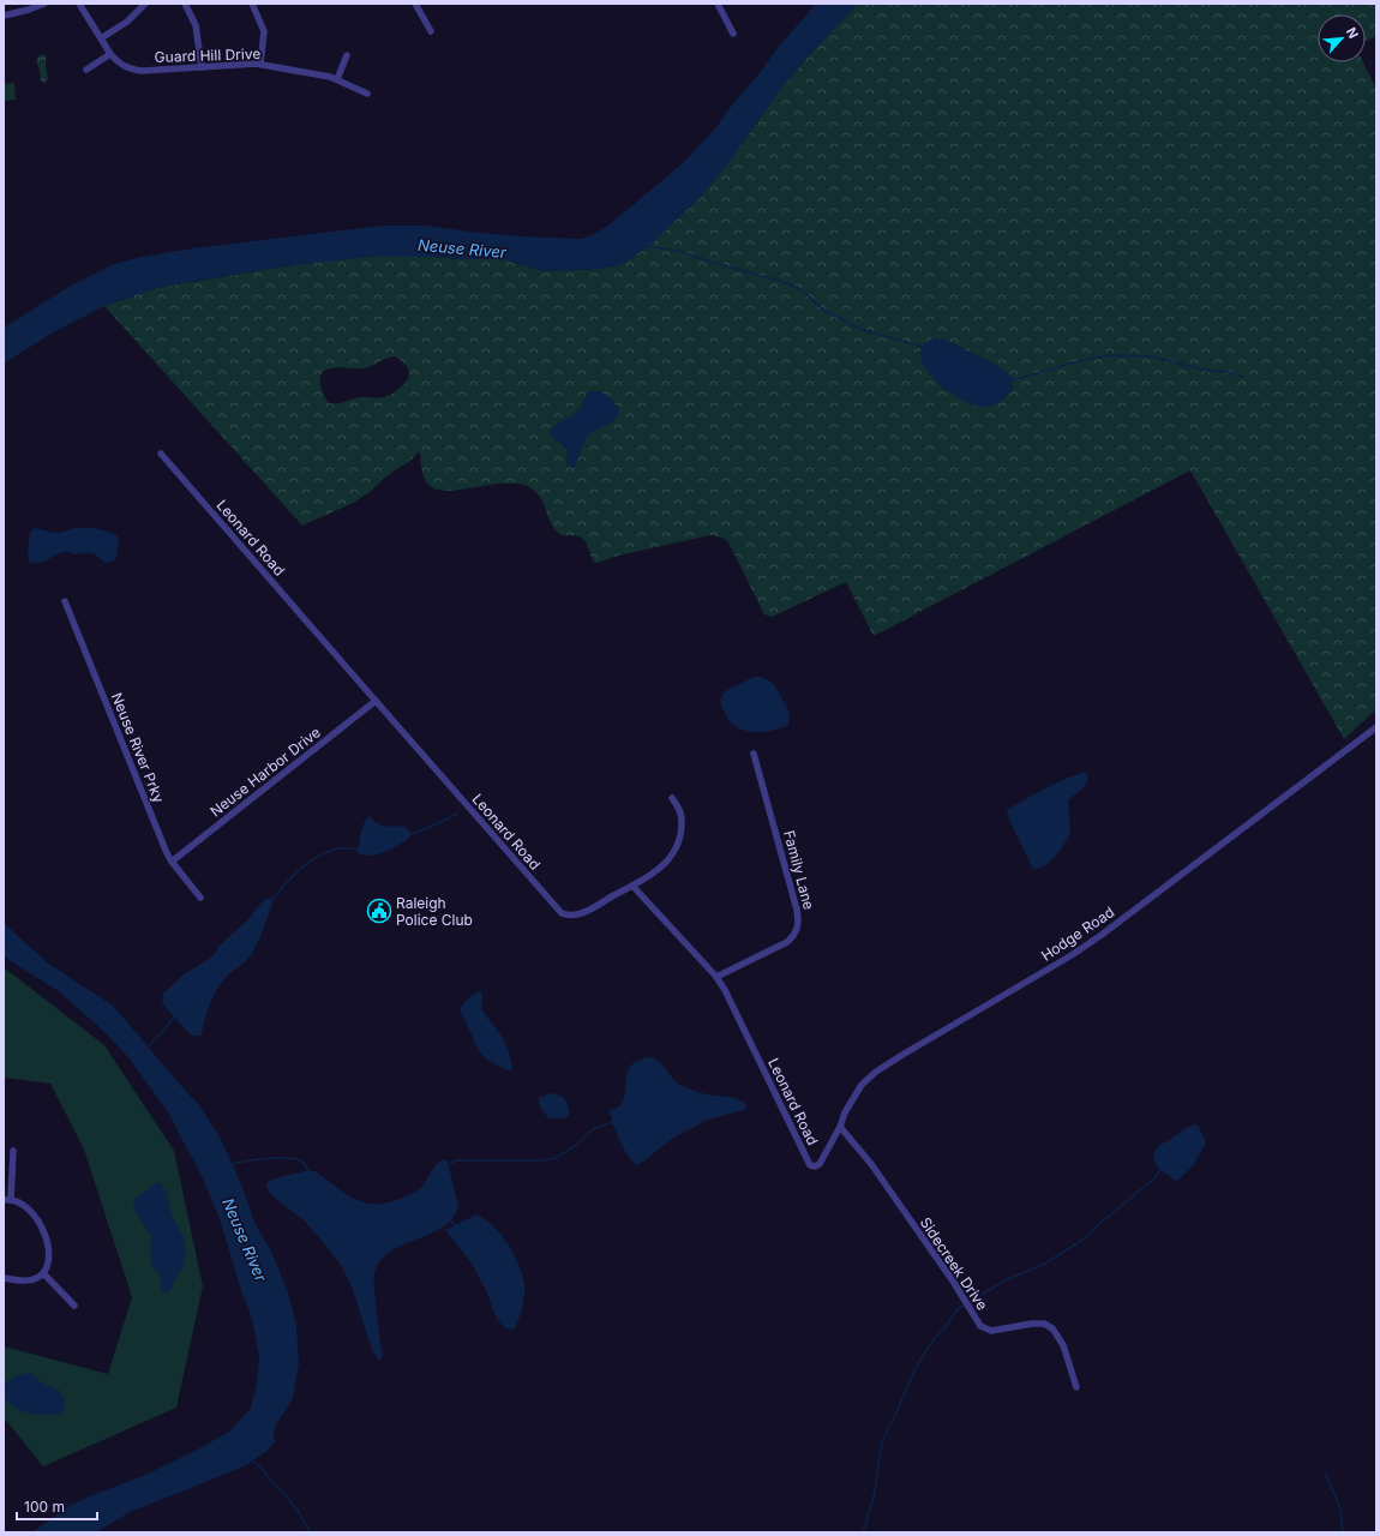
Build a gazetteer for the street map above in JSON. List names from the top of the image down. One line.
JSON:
{"streets":{"street":["Guard Hill Drive","Leonard Road","Neuse River Prky","Neuse Harbor Drive","Family Lane","Hodge Road","Sidecreek Drive"]},"crossings":[["Leonard Road","Neuse Harbor Drive"],["Leonard Road","Family Lane"],["Leonard Road","Hodge Road"],["Neuse River Prky","Neuse Harbor Drive"],["Hodge Road","Sidecreek Drive"]],"water":["Neuse River"],"places":{"public building":["Raleigh Police Club"]},"scale_bar":"100 m","north":"top right"}
